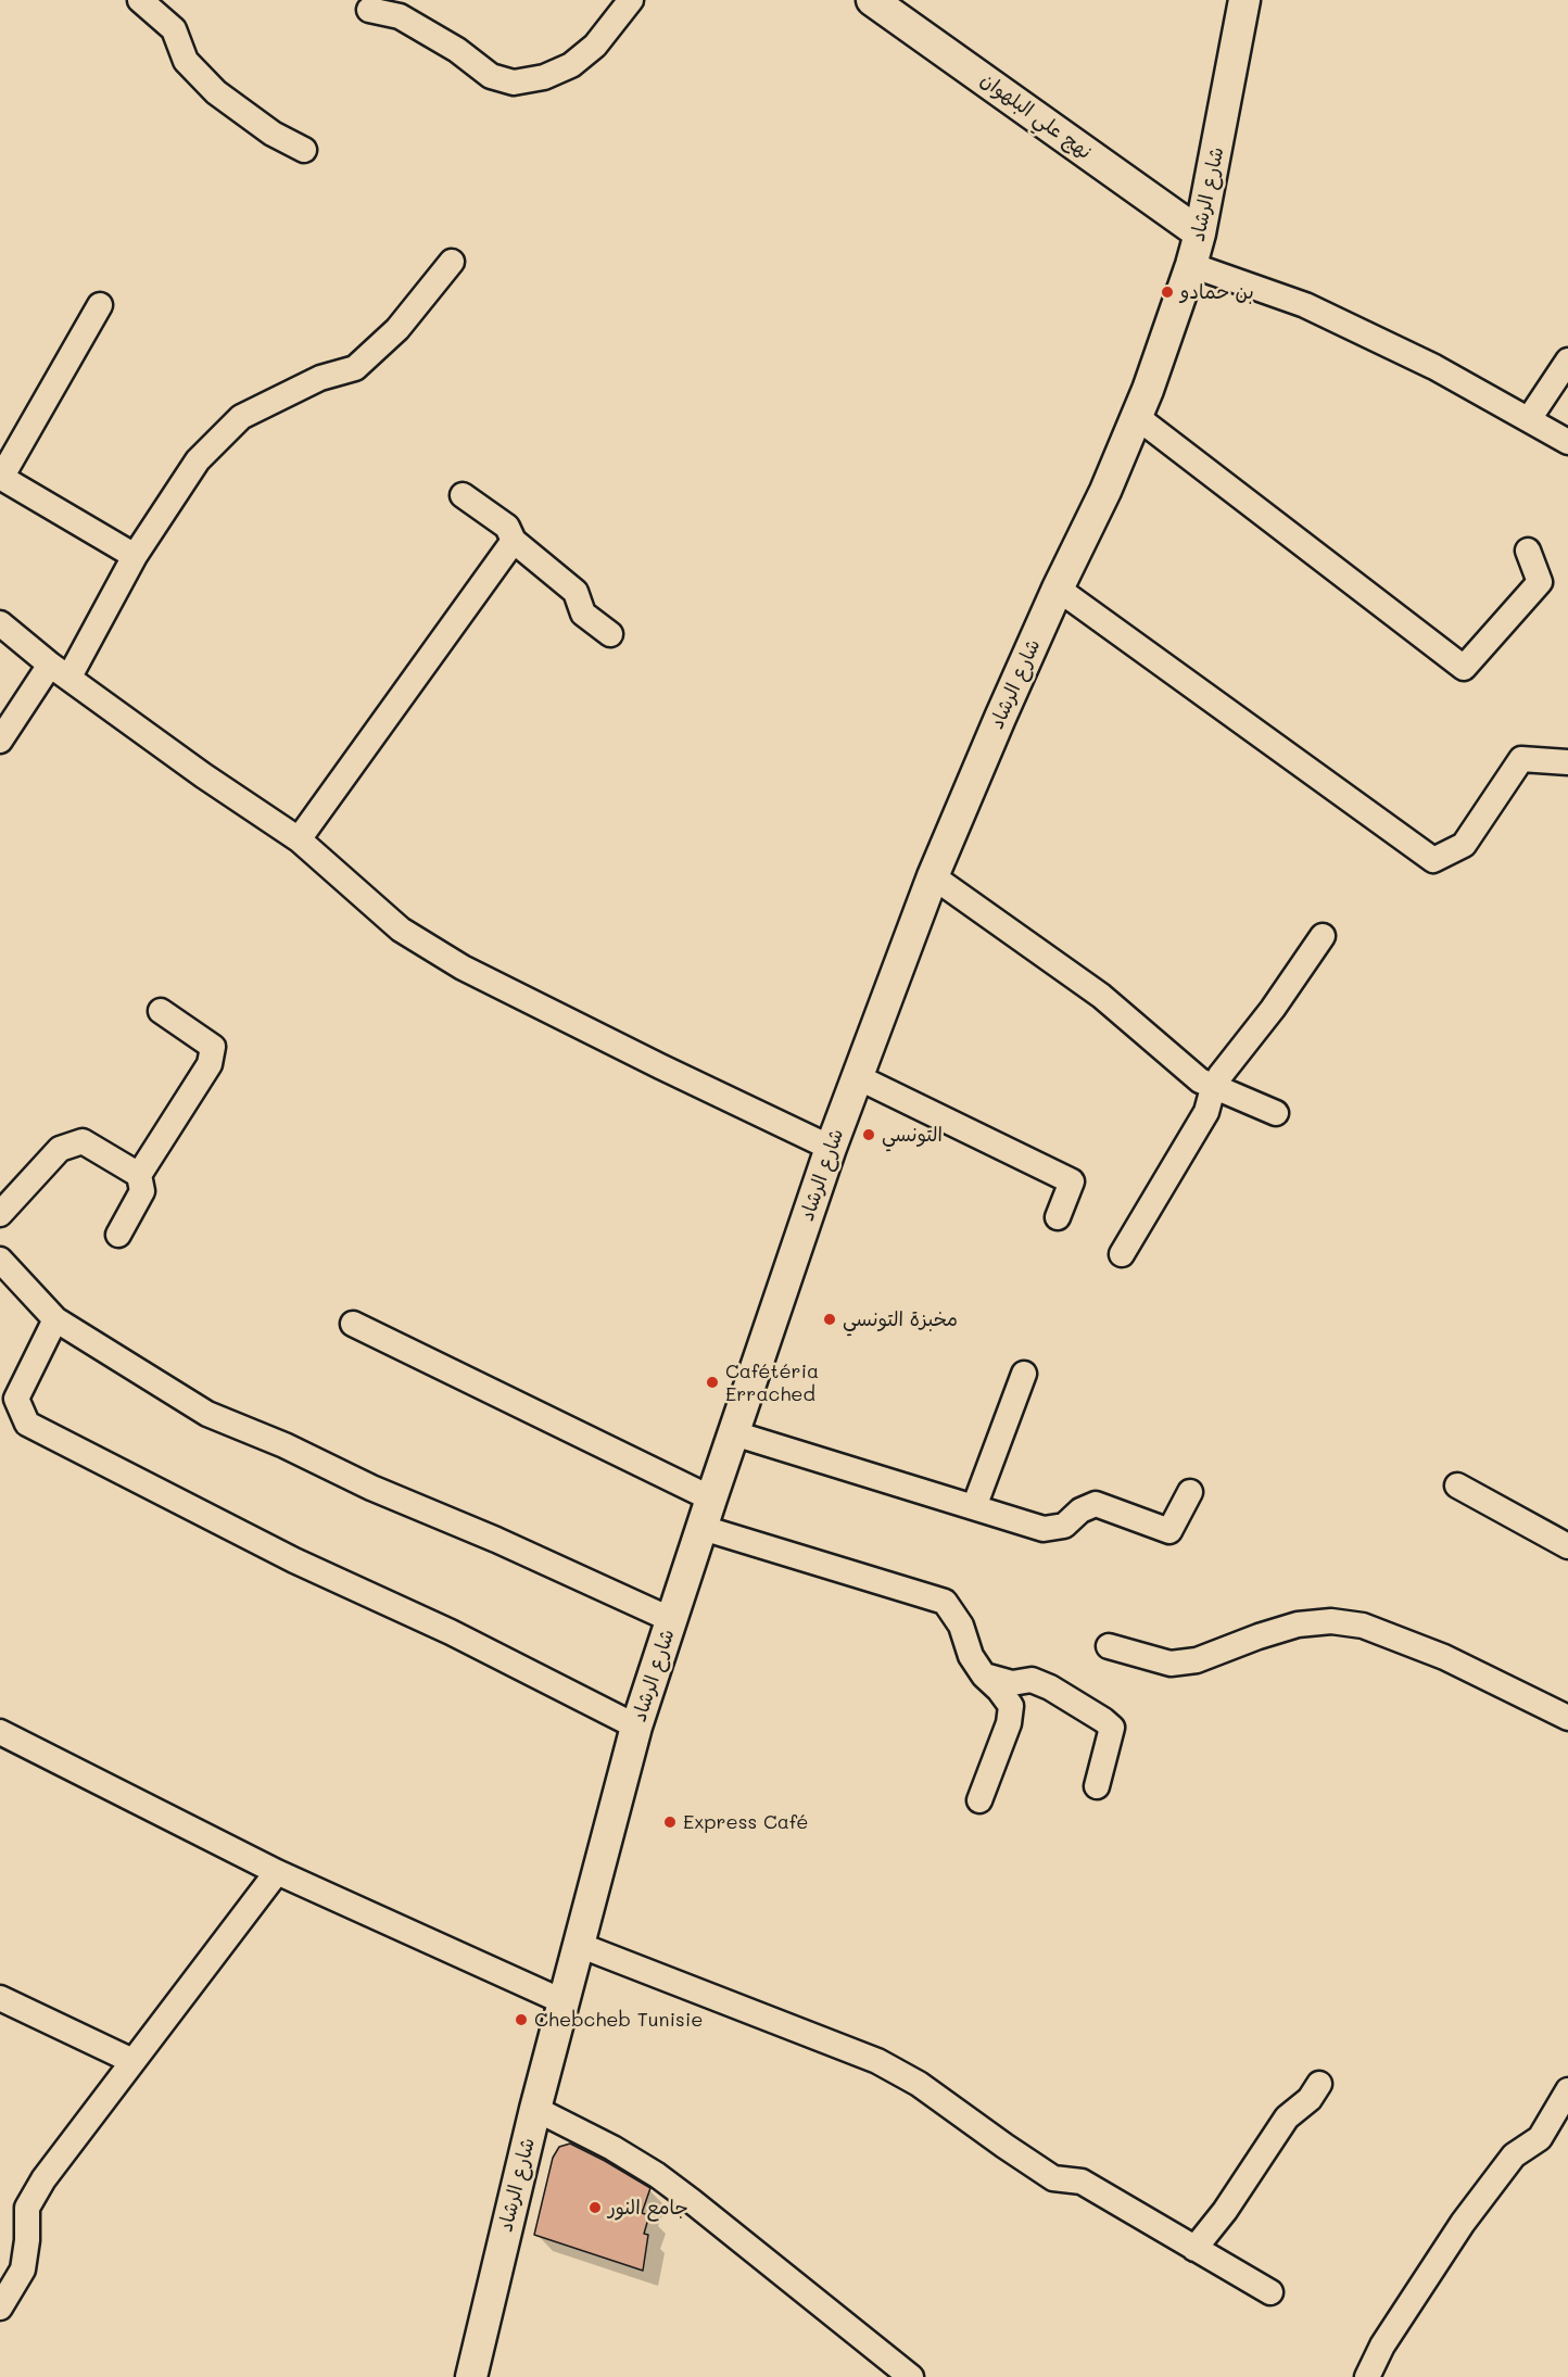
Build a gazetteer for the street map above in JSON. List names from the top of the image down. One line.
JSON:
{"streets":{"street":["نهج علي البلهوان","شارع الرشاد"]},"crossings":[["نهج علي البلهوان","شارع الرشاد"]],"places":["بن حمادو","التونسي","مخبزة التونسي","Cafétéria Errached","Express Café","Chebcheb Tunisie","جامع النور"]}
